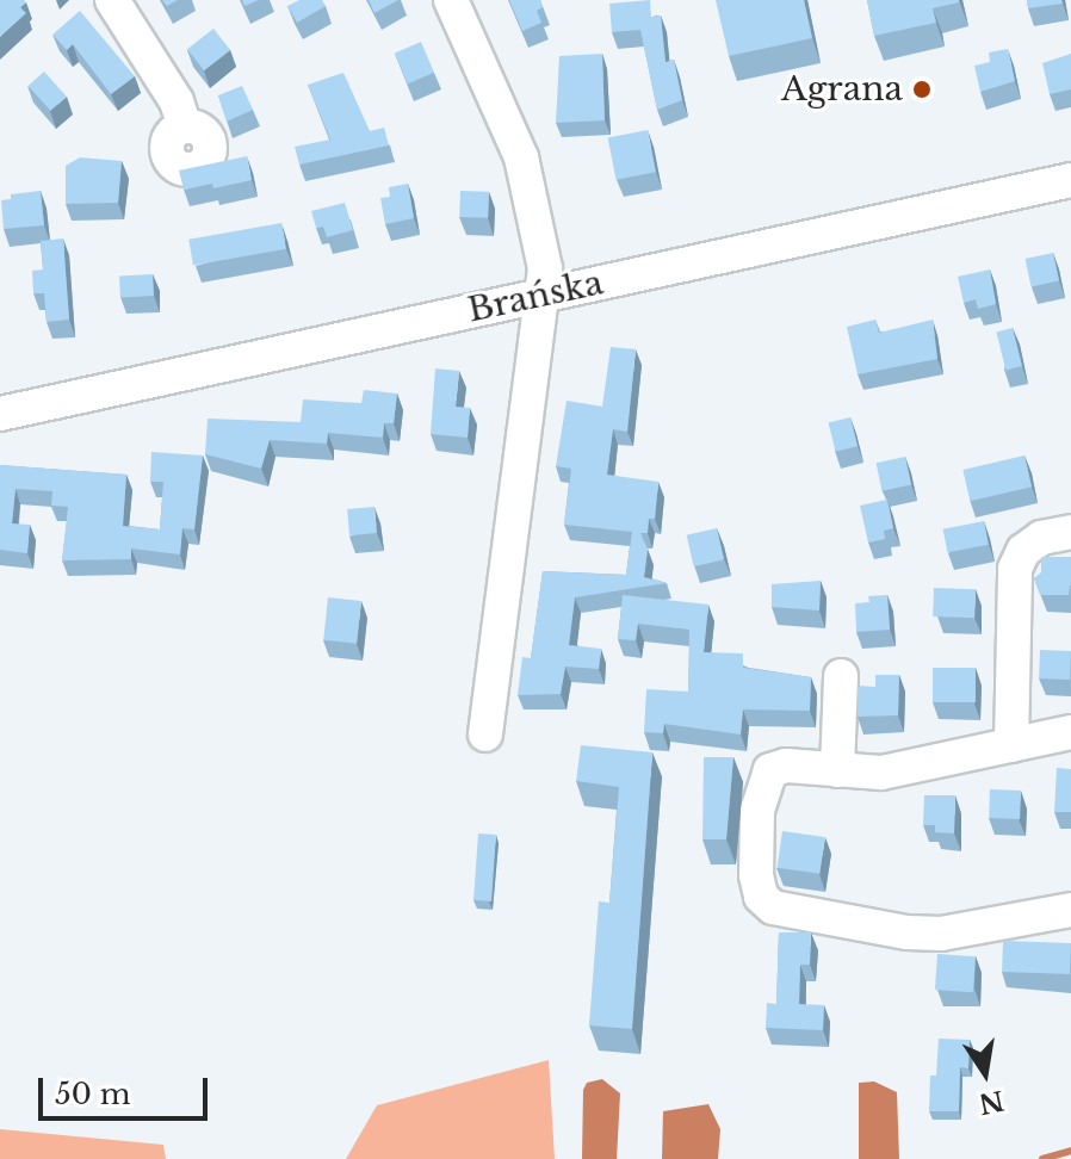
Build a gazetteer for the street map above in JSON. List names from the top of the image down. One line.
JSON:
{"streets":{"street":["Brańska"]},"places":["Agrana"],"scale_bar":"50 m","north":"bottom"}
